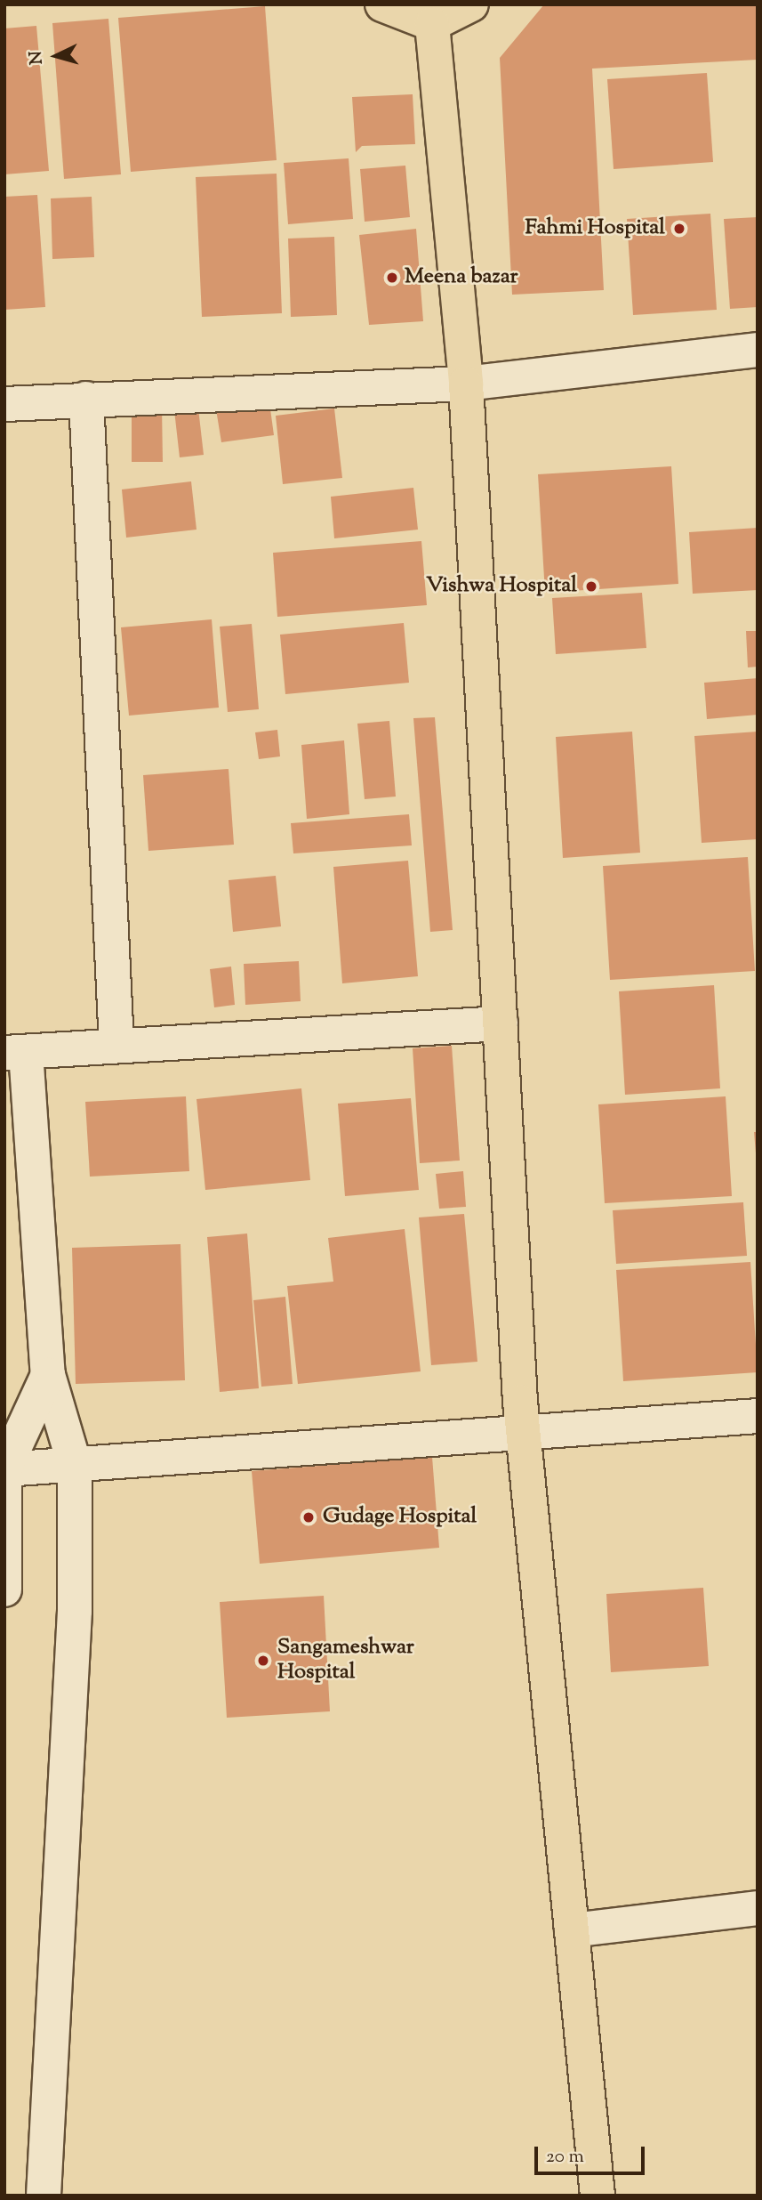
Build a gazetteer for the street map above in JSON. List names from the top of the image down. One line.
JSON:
{"places":["Fahmi Hospital","Meena bazar","Vishwa Hospital","Gudage Hospital","Sangameshwar Hospital"],"scale_bar":"20 m","north":"left"}
